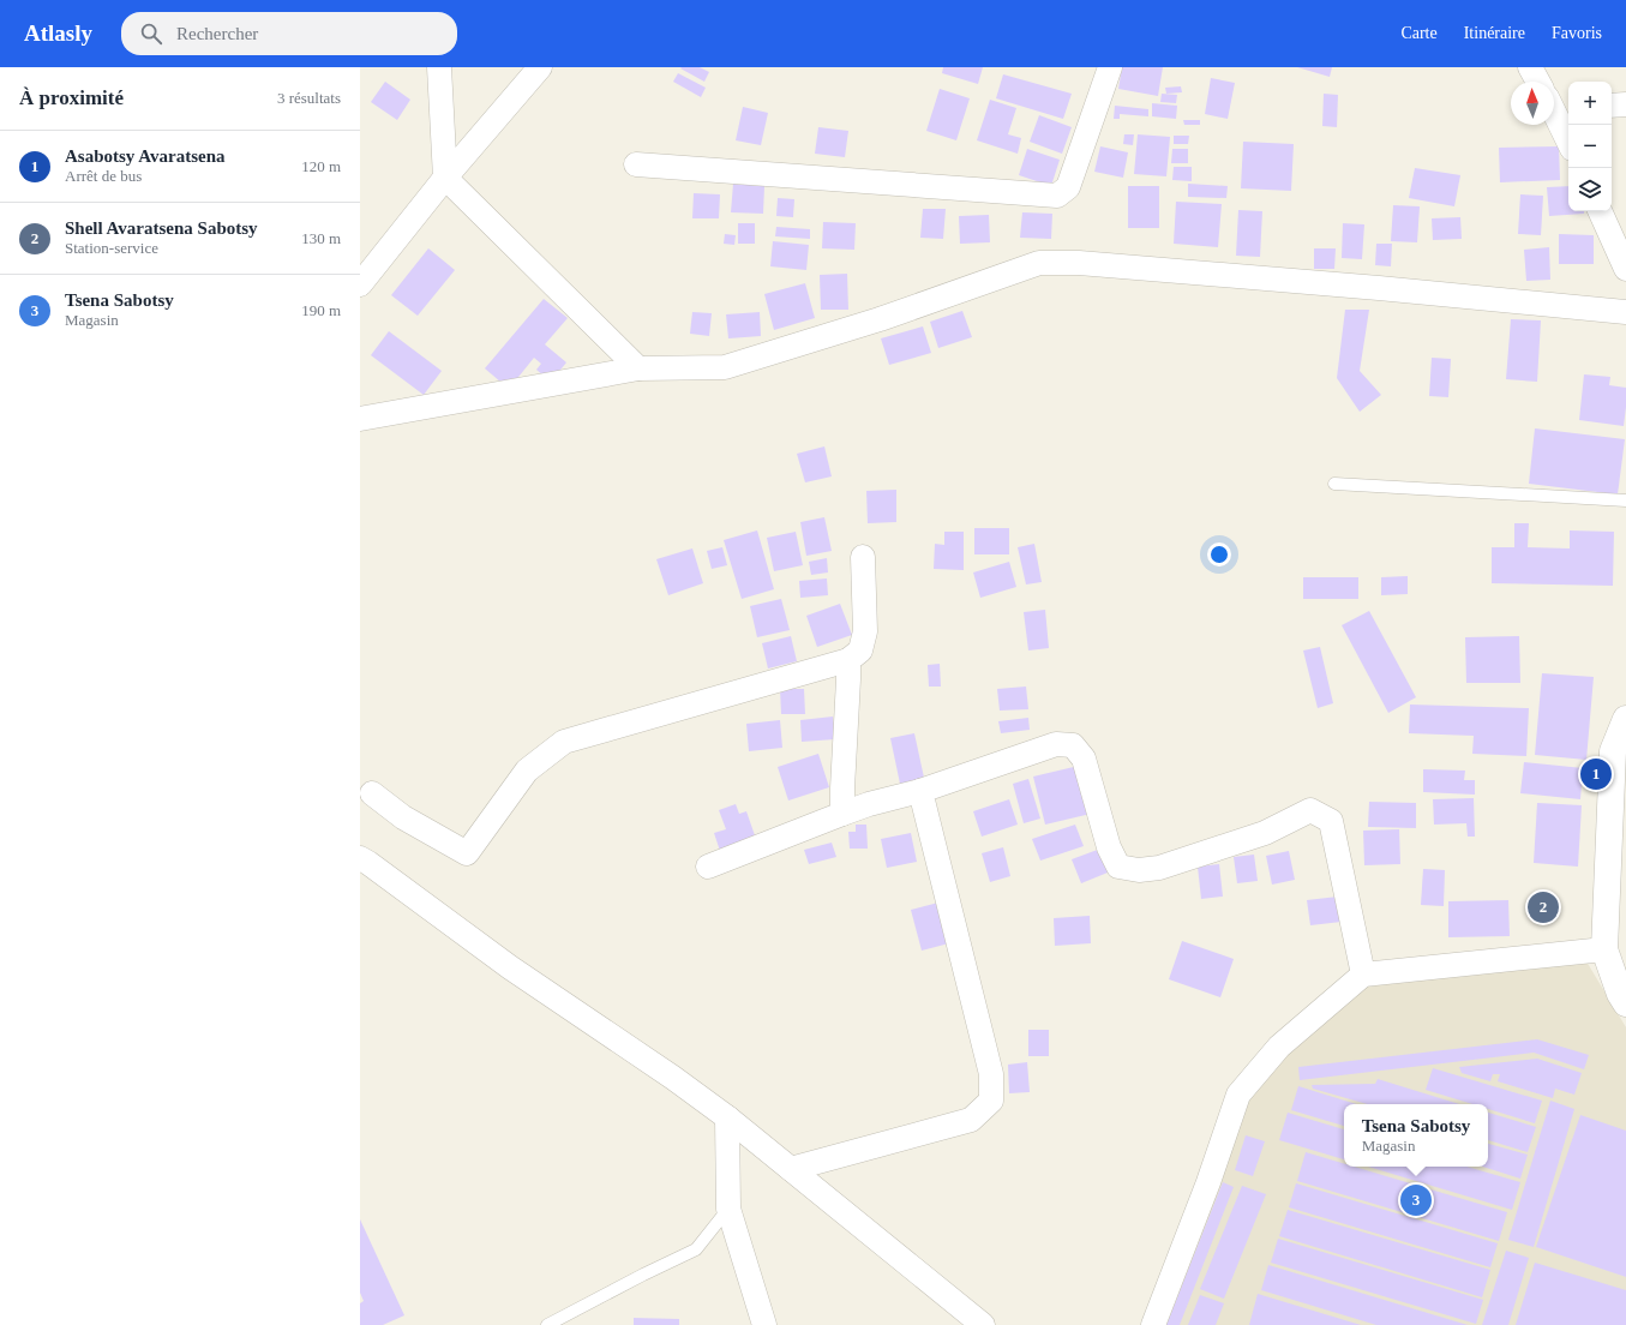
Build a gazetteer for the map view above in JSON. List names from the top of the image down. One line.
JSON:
{"north":"top","page":{"header":"Atlasly","search":"Rechercher","nav":["Carte","Itinéraire","Favoris"],"heading":["À proximité","3 résultats"],"map_buttons":["+","−"],"list":[{"mark":"1","name":"Asabotsy Avaratsena","note":"Arrêt de bus","value":"120 m"},{"mark":"2","name":"Shell Avaratsena Sabotsy","note":"Station-service","value":"130 m"},{"mark":"3","name":"Tsena Sabotsy","note":"Magasin","value":"190 m"}],"pins":["1","2","3"],"popup":["Tsena Sabotsy","Magasin"]}}
